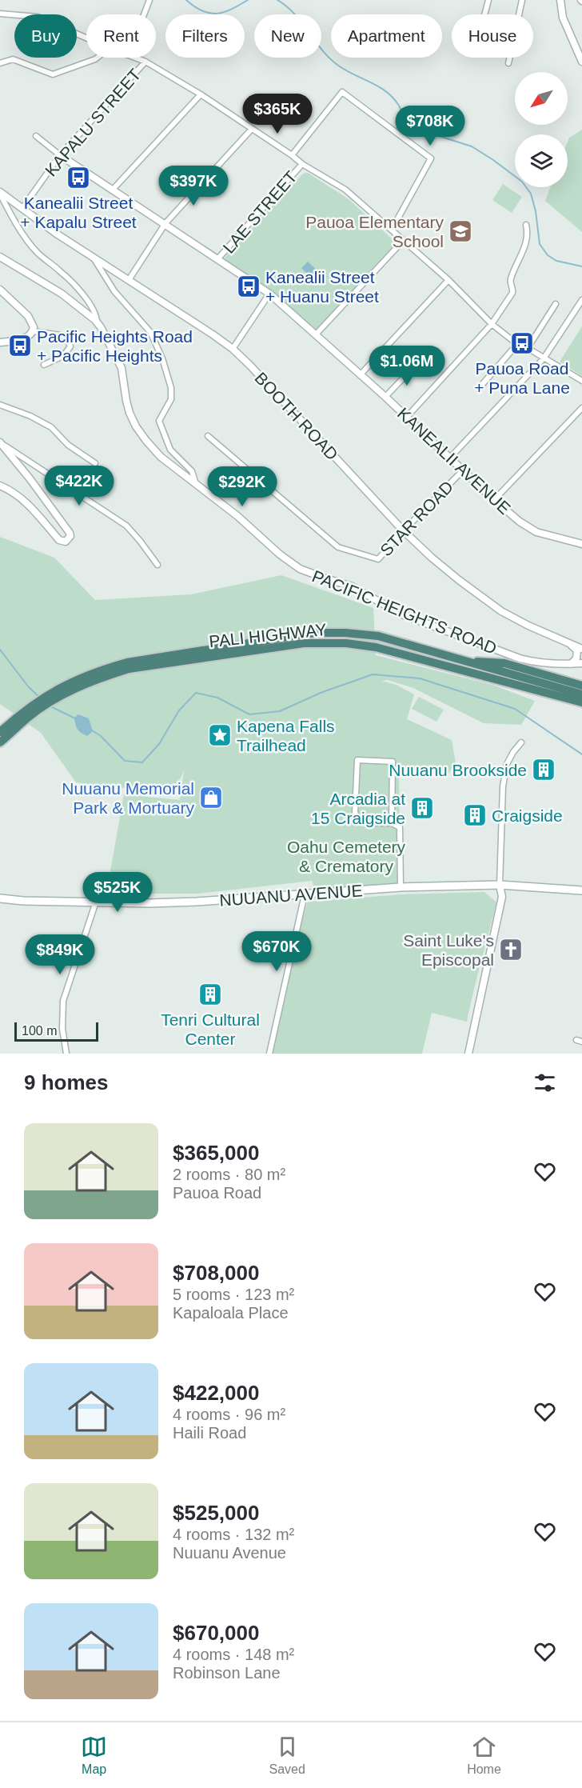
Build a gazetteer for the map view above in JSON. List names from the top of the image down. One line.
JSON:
{"streets":{"highway":["PALI HIGHWAY"],"main road":["NUUANU AVENUE"],"street":["KAPALU STREET","LAE STREET","BOOTH ROAD","KANEALII AVENUE","STAR ROAD","PACIFIC HEIGHTS ROAD"]},"crossings":[["KAPALU STREET","BOOTH ROAD"],["KAPALU STREET","KANEALII AVENUE"],["LAE STREET","KANEALII AVENUE"],["BOOTH ROAD","STAR ROAD"],["KANEALII AVENUE","STAR ROAD"]],"parks":["Oahu Cemetery & Crematory"],"places":{"bus stop":["Kanealii Street + Kapalu Street","Kanealii Street + Huanu Street","Pauoa Road + Puna Lane","Pacific Heights Road + Pacific Heights"],"school or university":["Pauoa Elementary School"],"place":["Kapena Falls Trailhead"],"building":["Nuuanu Brookside","Arcadia at 15 Craigside","Craigside","Tenri Cultural Center"],"shop":["Nuuanu Memorial Park & Mortuary"],"church":["Saint Luke's Episcopal"]},"scale_bar":"100 m","north":"bottom left","page":{"chip":["Buy","Rent","Filters","New","Apartment","House"],"price":["$365K","$708K","$397K","$1.06M","$422K","$292K","$525K","$670K","$849K"],"scale":"100 m","heading":"9 homes","list":[{"name":"$365,000","note":"2 rooms · 80 m² · Pauoa Road"},{"name":"$708,000","note":"5 rooms · 123 m² · Kapaloala Place"},{"name":"$422,000","note":"4 rooms · 96 m² · Haili Road"},{"name":"$525,000","note":"4 rooms · 132 m² · Nuuanu Avenue"},{"name":"$670,000","note":"4 rooms · 148 m² · Robinson Lane"}],"tabs":["Map","Saved","Home"]}}
